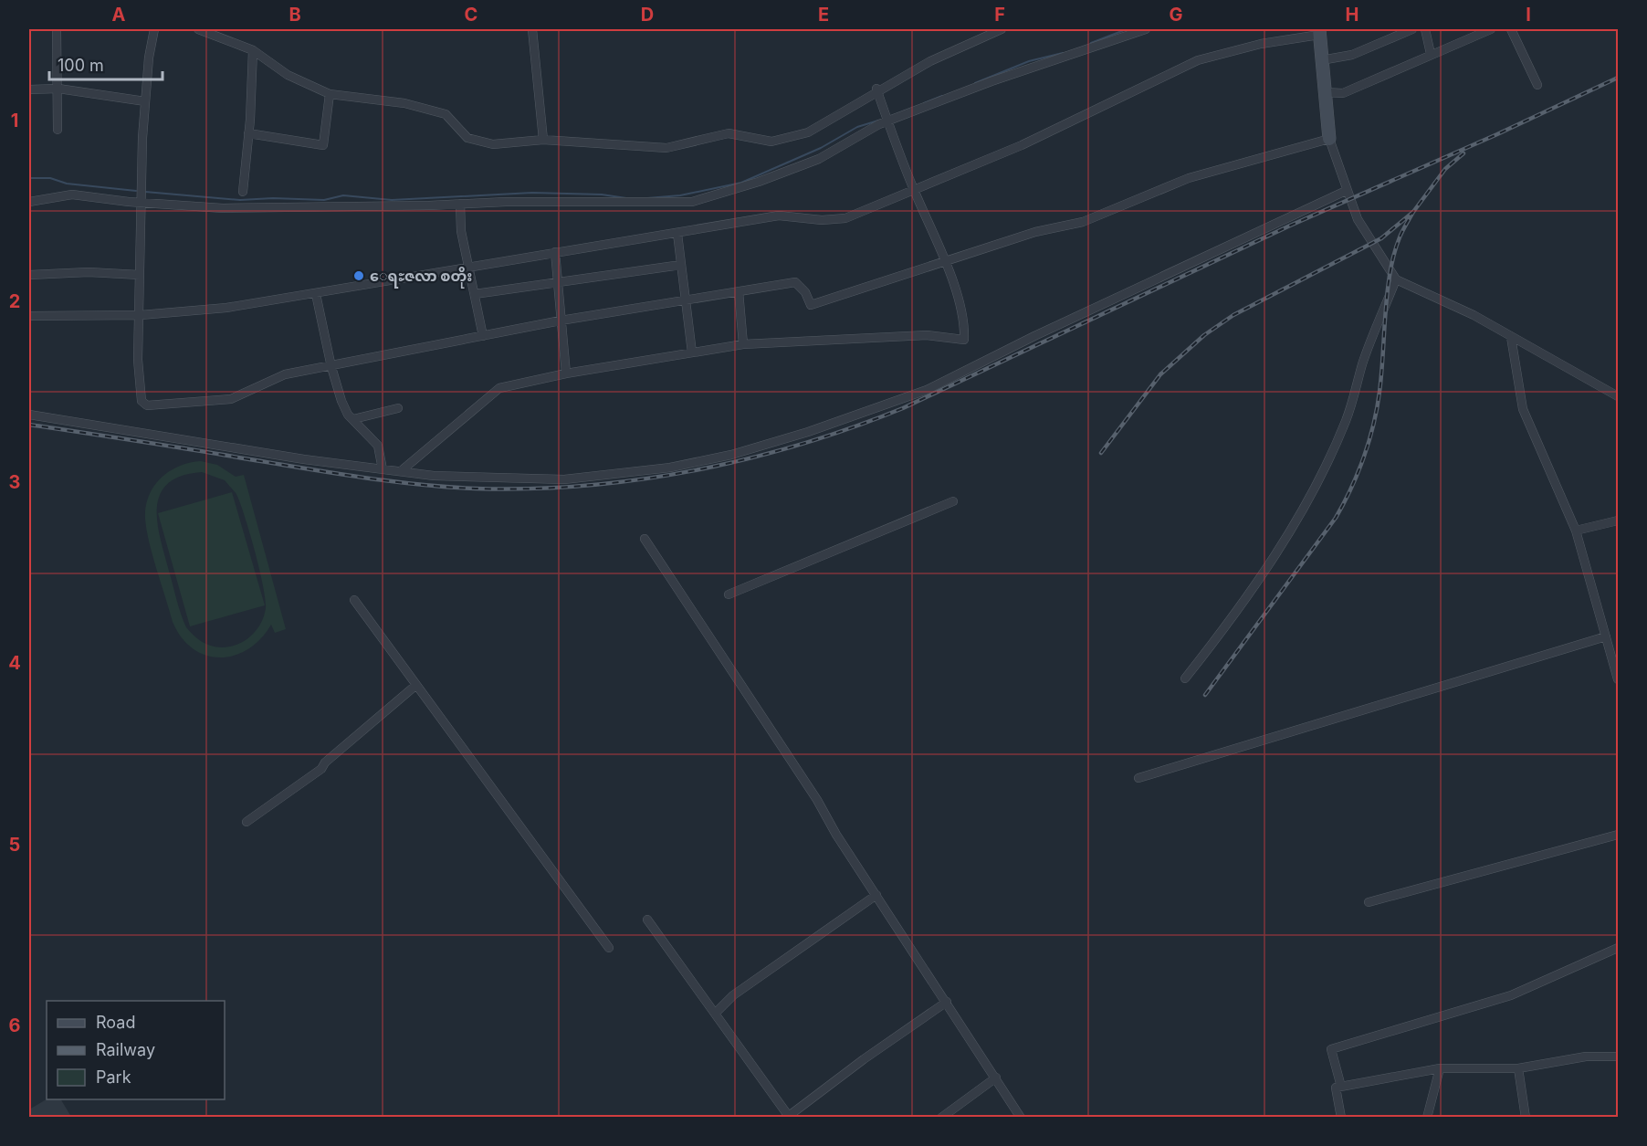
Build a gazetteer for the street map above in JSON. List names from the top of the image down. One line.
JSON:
{"places":["ေရႊဇလာ စတိုး"],"legend":["Road","Railway","Park"],"scale_bar":"100 m","grid":{"columns":["A","B","C","D","E","F","G","H","I"],"rows":["1","2","3","4","5","6"]}}
